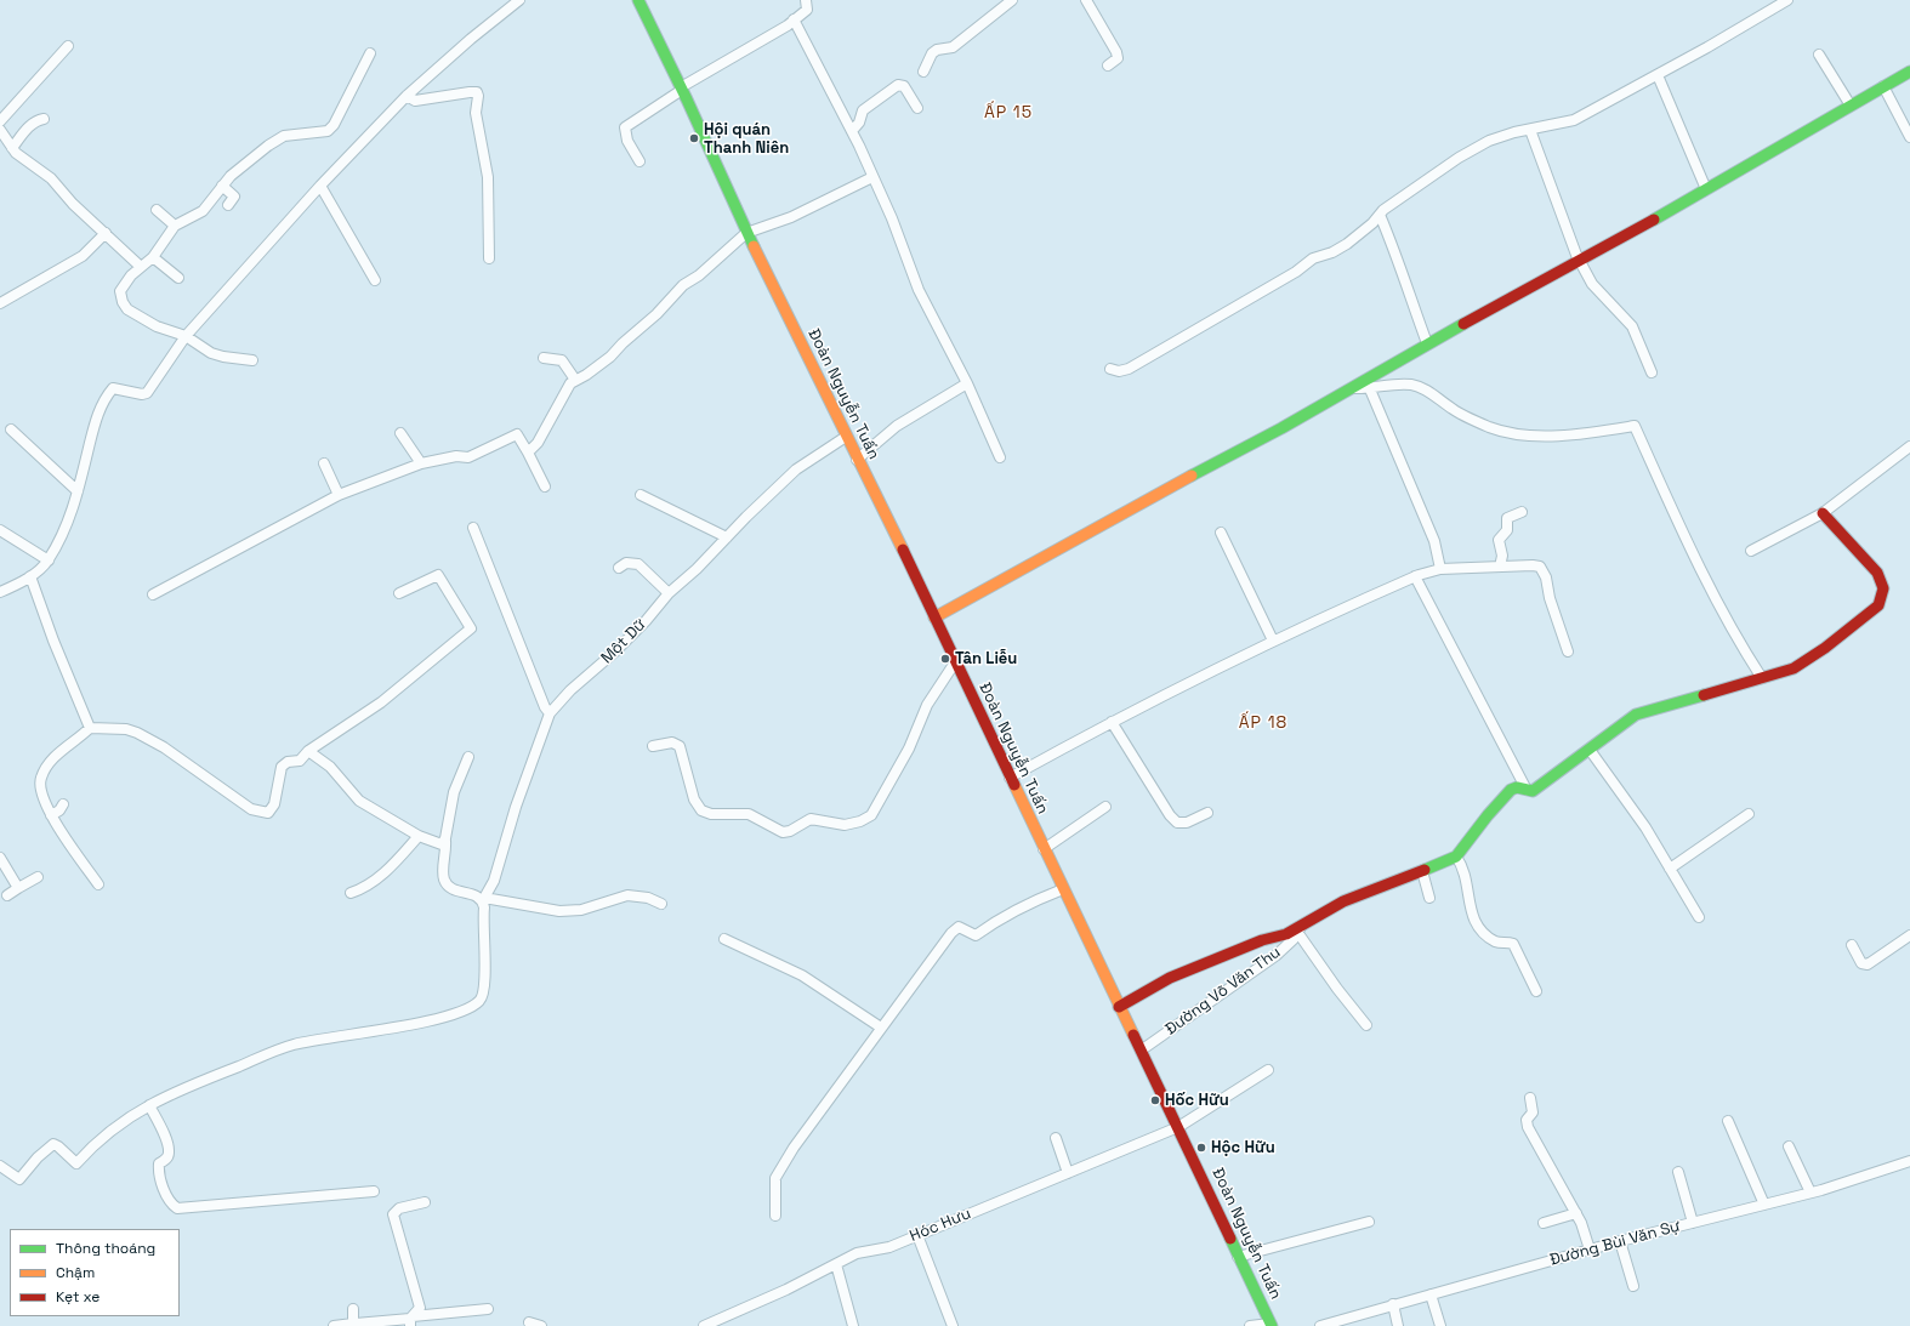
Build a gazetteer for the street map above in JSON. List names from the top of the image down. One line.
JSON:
{"streets":{"street":["Đoàn Nguyễn Tuấn","Một Dữ","Đường Võ Văn Thu","Hóc Hưu","Đường Bùi Văn Sự"]},"crossings":[["Đoàn Nguyễn Tuấn","Một Dữ"],["Đoàn Nguyễn Tuấn","Đường Võ Văn Thu"],["Đoàn Nguyễn Tuấn","Hóc Hưu"]],"districts":["ẤP 15","ẤP 18"],"places":["Hội quán Thanh Niên","Tân Liễu","Hốc Hữu","Hộc Hữu"],"legend":["Thông thoáng","Chậm","Kẹt xe"]}
